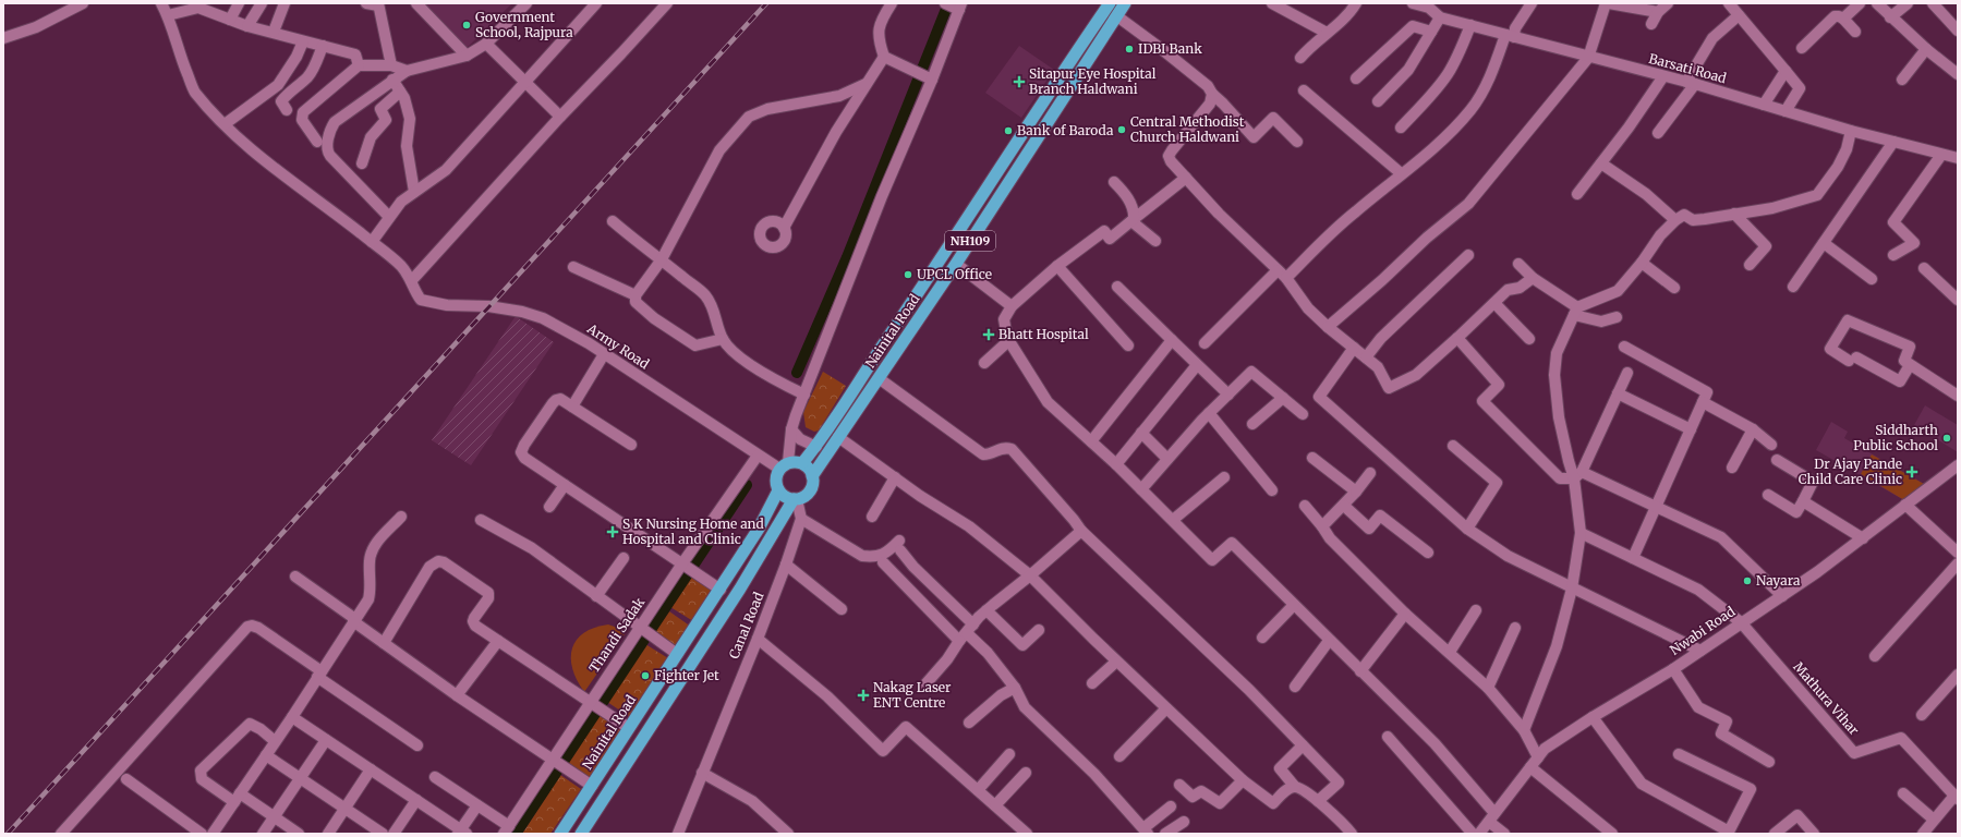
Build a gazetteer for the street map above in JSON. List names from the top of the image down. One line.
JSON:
{"streets":{"highway":["NH109","Nainital Road"],"street":["Barsati Road","Army Road","Canal Road","Nwabi Road","Thandi Sadak","Mathura Vihar"]},"crossings":[["Nainital Road","Army Road"],["Nainital Road","Canal Road"],["Army Road","Canal Road"],["Army Road","Thandi Sadak"],["Nwabi Road","Mathura Vihar"]],"places":{"other":["Government School, Rajpura","IDBI Bank","Central Methodist Church Haldwani","Bank of Baroda","UPCL Office","Siddharth Public School","Nayara","Fighter Jet"],"health":["Sitapur Eye Hospital Branch Haldwani","Bhatt Hospital","Dr Ajay Pande Child Care Clinic","S K Nursing Home and Hospital and Clinic","Nakag Laser ENT Centre"]}}
